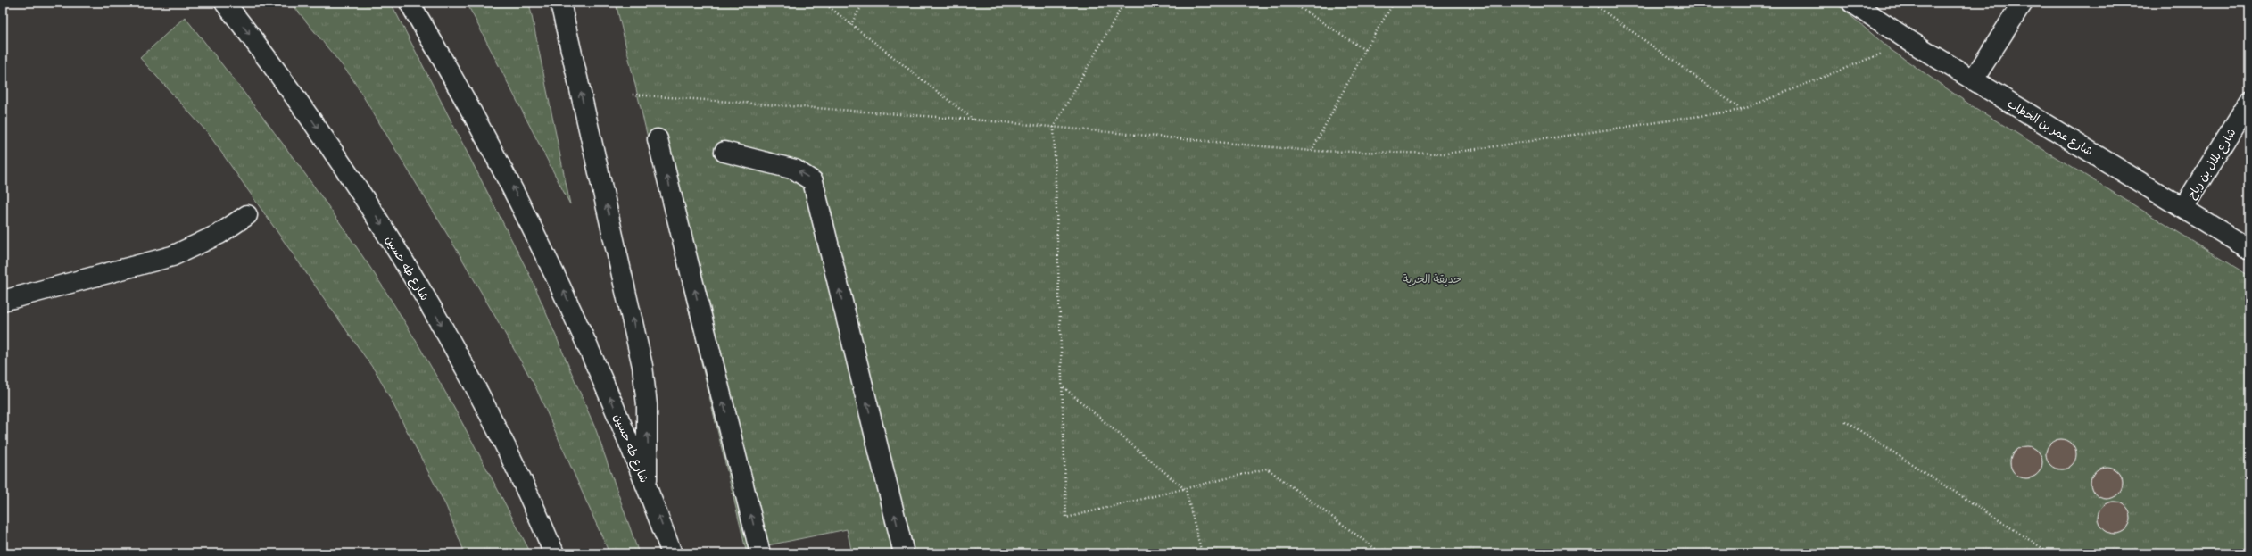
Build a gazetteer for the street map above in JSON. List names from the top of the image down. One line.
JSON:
{"streets":{"main road":["شارع عمر بن الخطاب","شارع بلال بن رباح","شارع طه حسين"]},"crossings":[["شارع عمر بن الخطاب","شارع بلال بن رباح"]],"parks":["حديقة الحرية"]}
